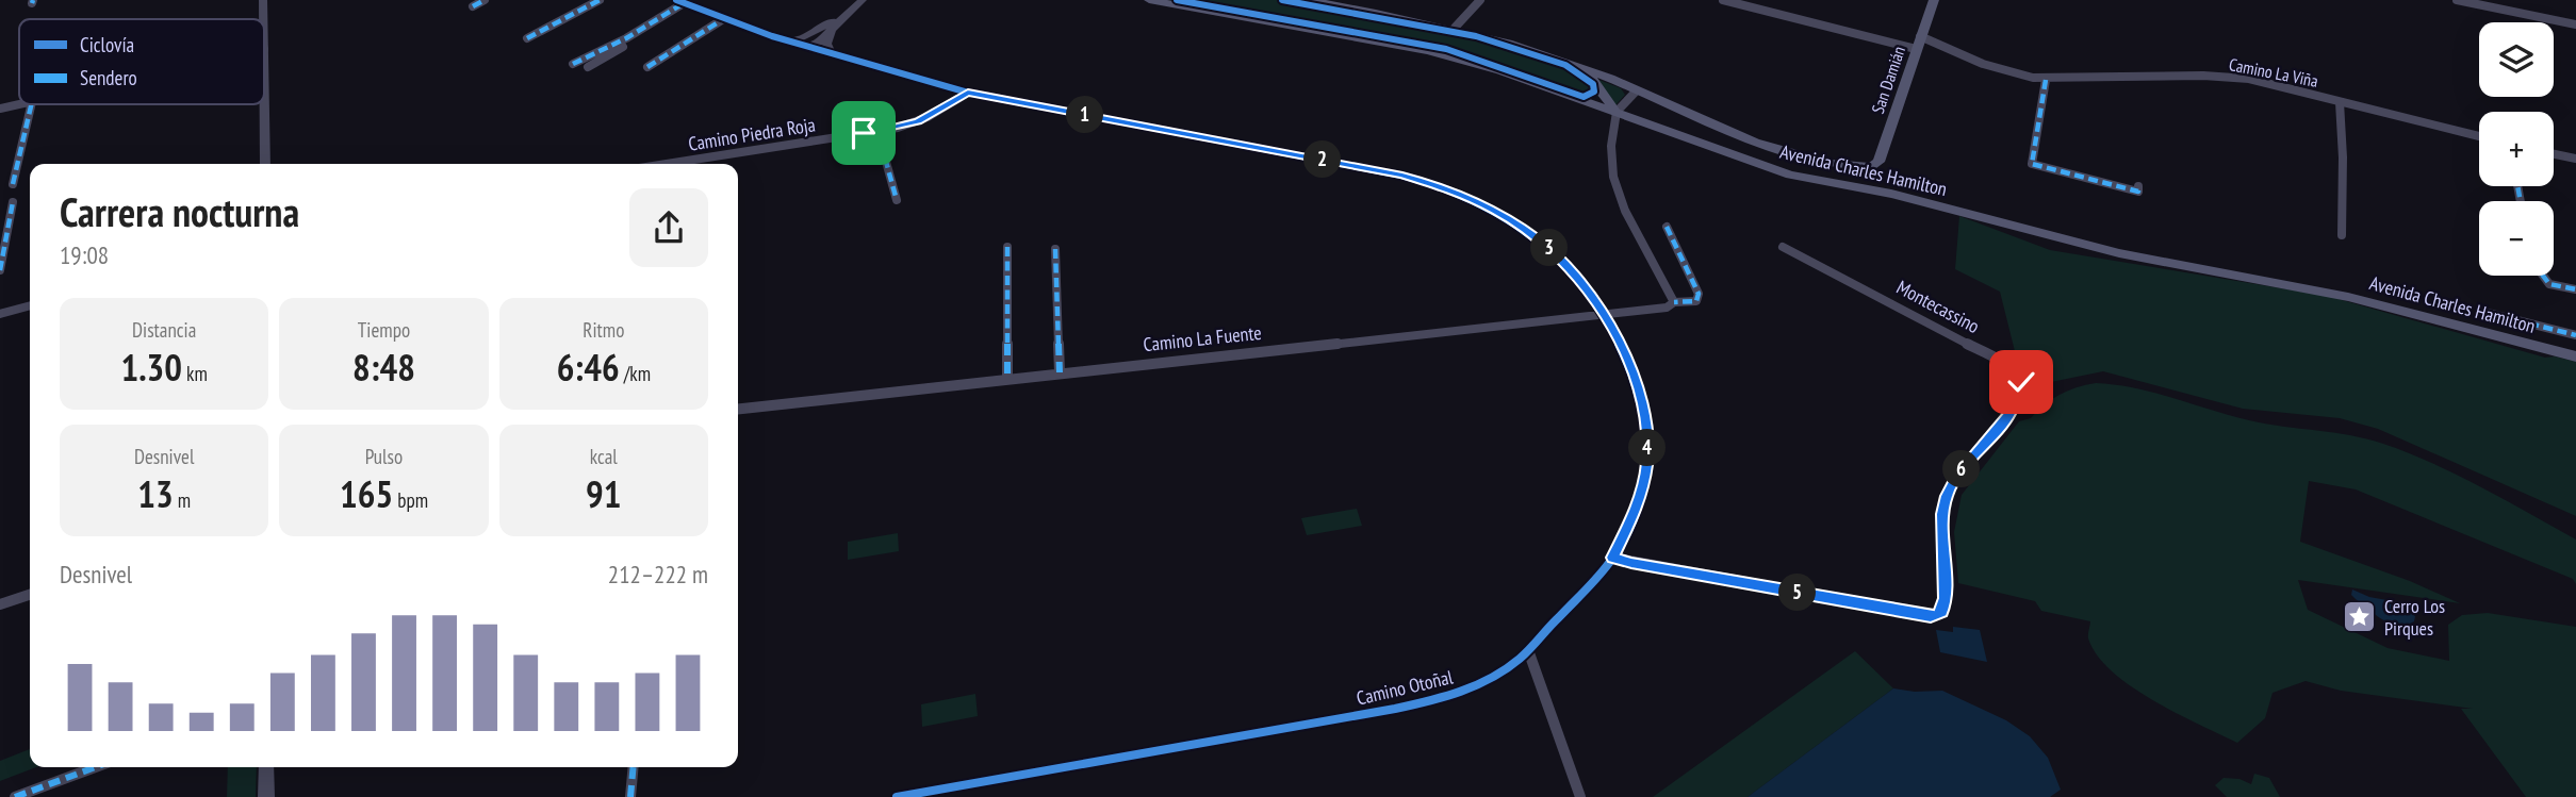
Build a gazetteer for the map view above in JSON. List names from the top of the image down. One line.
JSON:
{"streets":{"main road":["San Damián","Avenida Charles Hamilton"],"street":["Camino La Viña","Camino Piedra Roja","Montecassino","Camino La Fuente","Camino Otoñal"]},"crossings":[["Camino La Viña","San Damián"],["San Damián","Avenida Charles Hamilton"],["Camino Piedra Roja","Camino Otoñal"],["Montecassino","Camino Otoñal"],["Camino La Fuente","Camino Otoñal"]],"places":{"place":["Cerro Los Pirques"]},"legend":["Ciclovía","Sendero"],"page":{"map_buttons":["+","−"],"pins":["1","2","3","4","6","5"],"heading":["Carrera nocturna","19:08"],"stats":[["Distancia","1.30 km"],["Tiempo","8:48"],["Ritmo","6:46 /km"],["Desnivel","13 m"],["Pulso","165 bpm"],["kcal","91"]],"chart":["Desnivel","212–222 m"]}}
